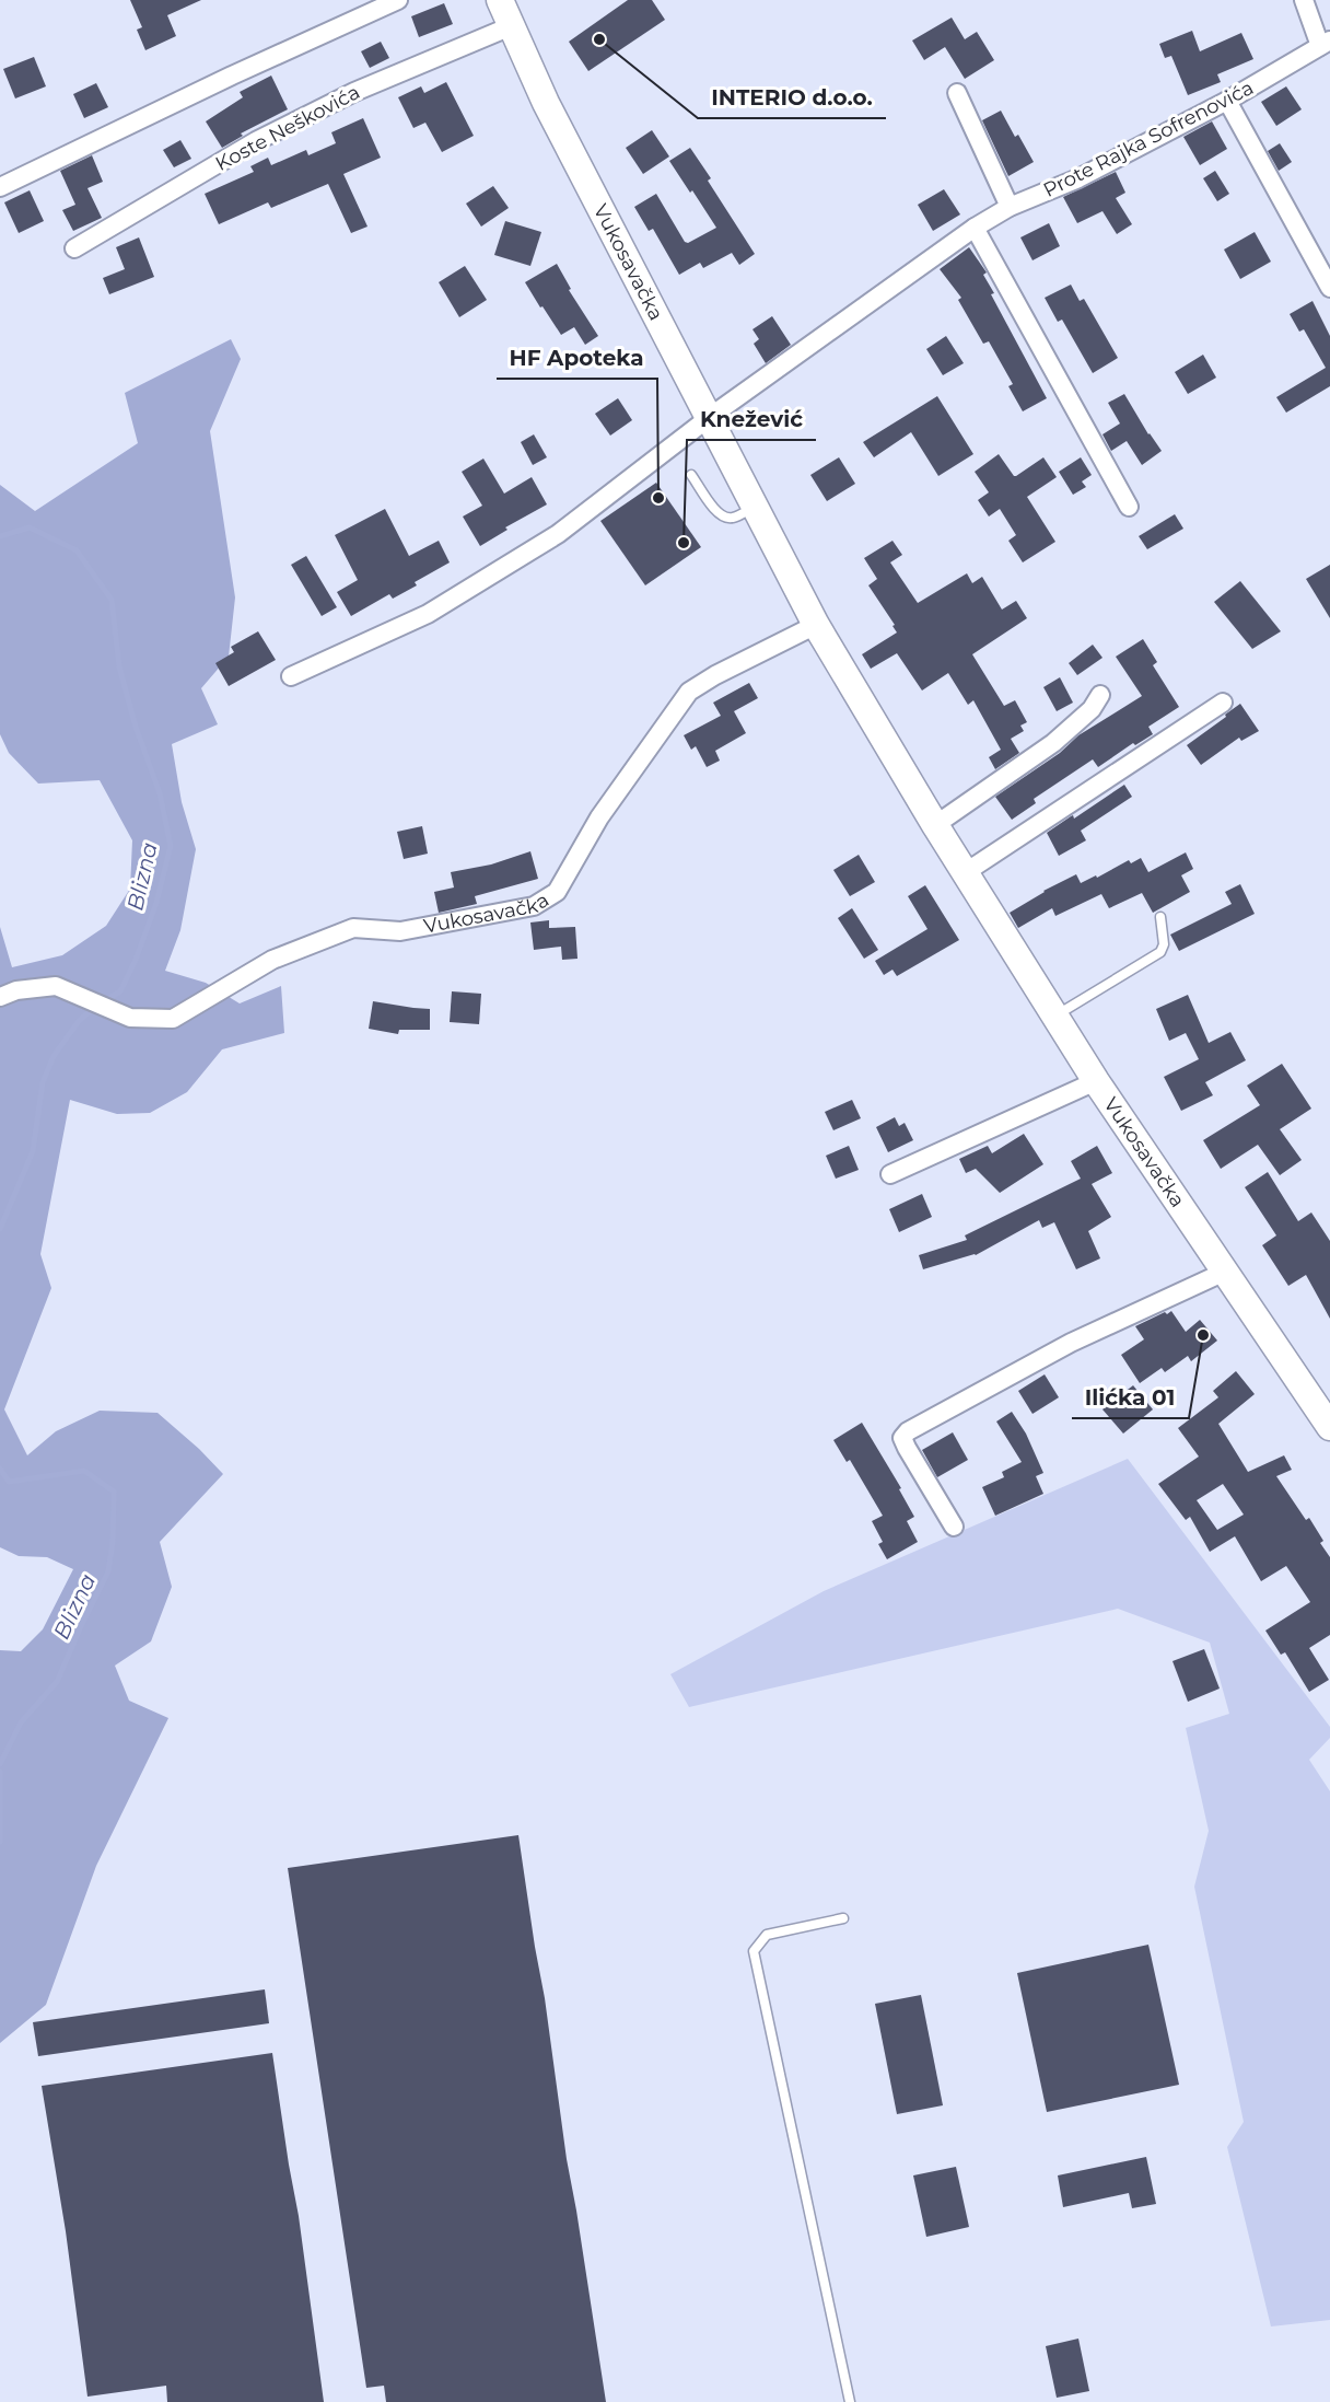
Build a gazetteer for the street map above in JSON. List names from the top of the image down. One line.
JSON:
{"streets":{"main road":["Vukosavačka"],"street":["Koste Neškovića","Prote Rajka Sofrenovića"]},"crossings":[["Koste Neškovića","Vukosavačka"],["Prote Rajka Sofrenovića","Vukosavačka"]],"water":["Blizna"],"places":["INTERIO d.o.o.","HF Apoteka","Knežević","Ilićka 01"]}
